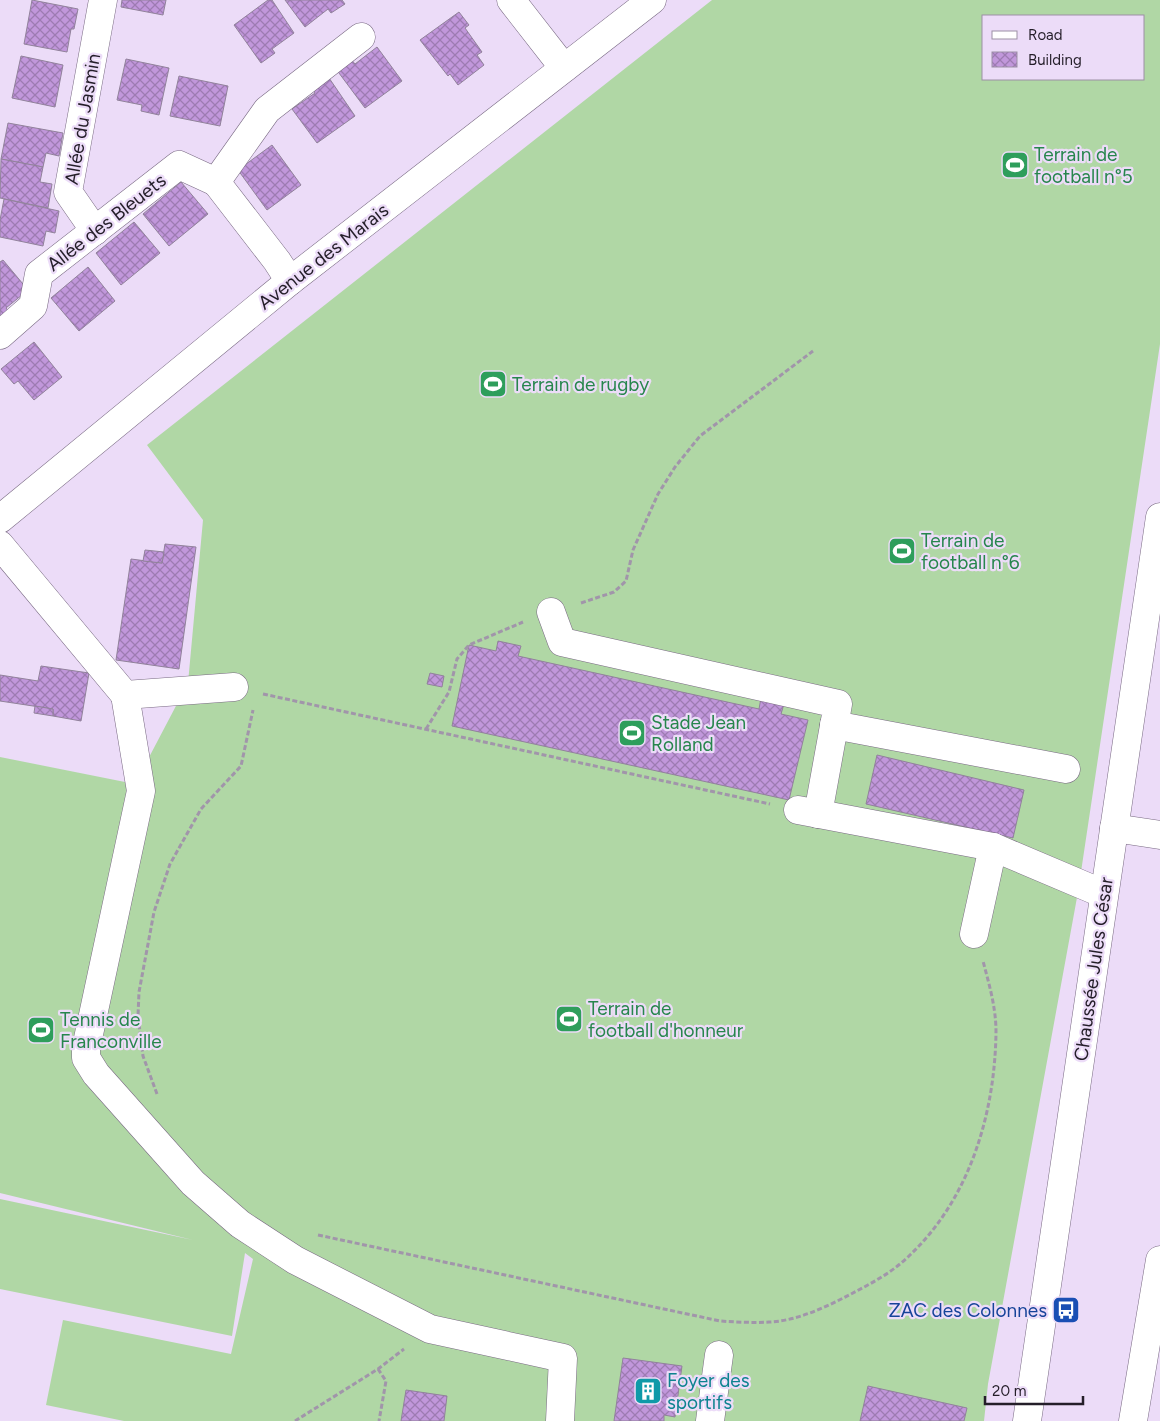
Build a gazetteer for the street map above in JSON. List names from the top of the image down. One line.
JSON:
{"streets":{"street":["Allée du Jasmin","Allée des Bleuets","Avenue des Marais","Chaussée Jules César"]},"crossings":[["Allée du Jasmin","Allée des Bleuets"],["Allée des Bleuets","Avenue des Marais"]],"places":{"sports":["Terrain de football n°5","Terrain de rugby","Terrain de football n°6","Stade Jean Rolland","Terrain de football d'honneur","Tennis de Franconville"],"bus stop":["ZAC des Colonnes"],"building":["Foyer des sportifs"]},"legend":["Road","Building"],"scale_bar":"20 m"}
